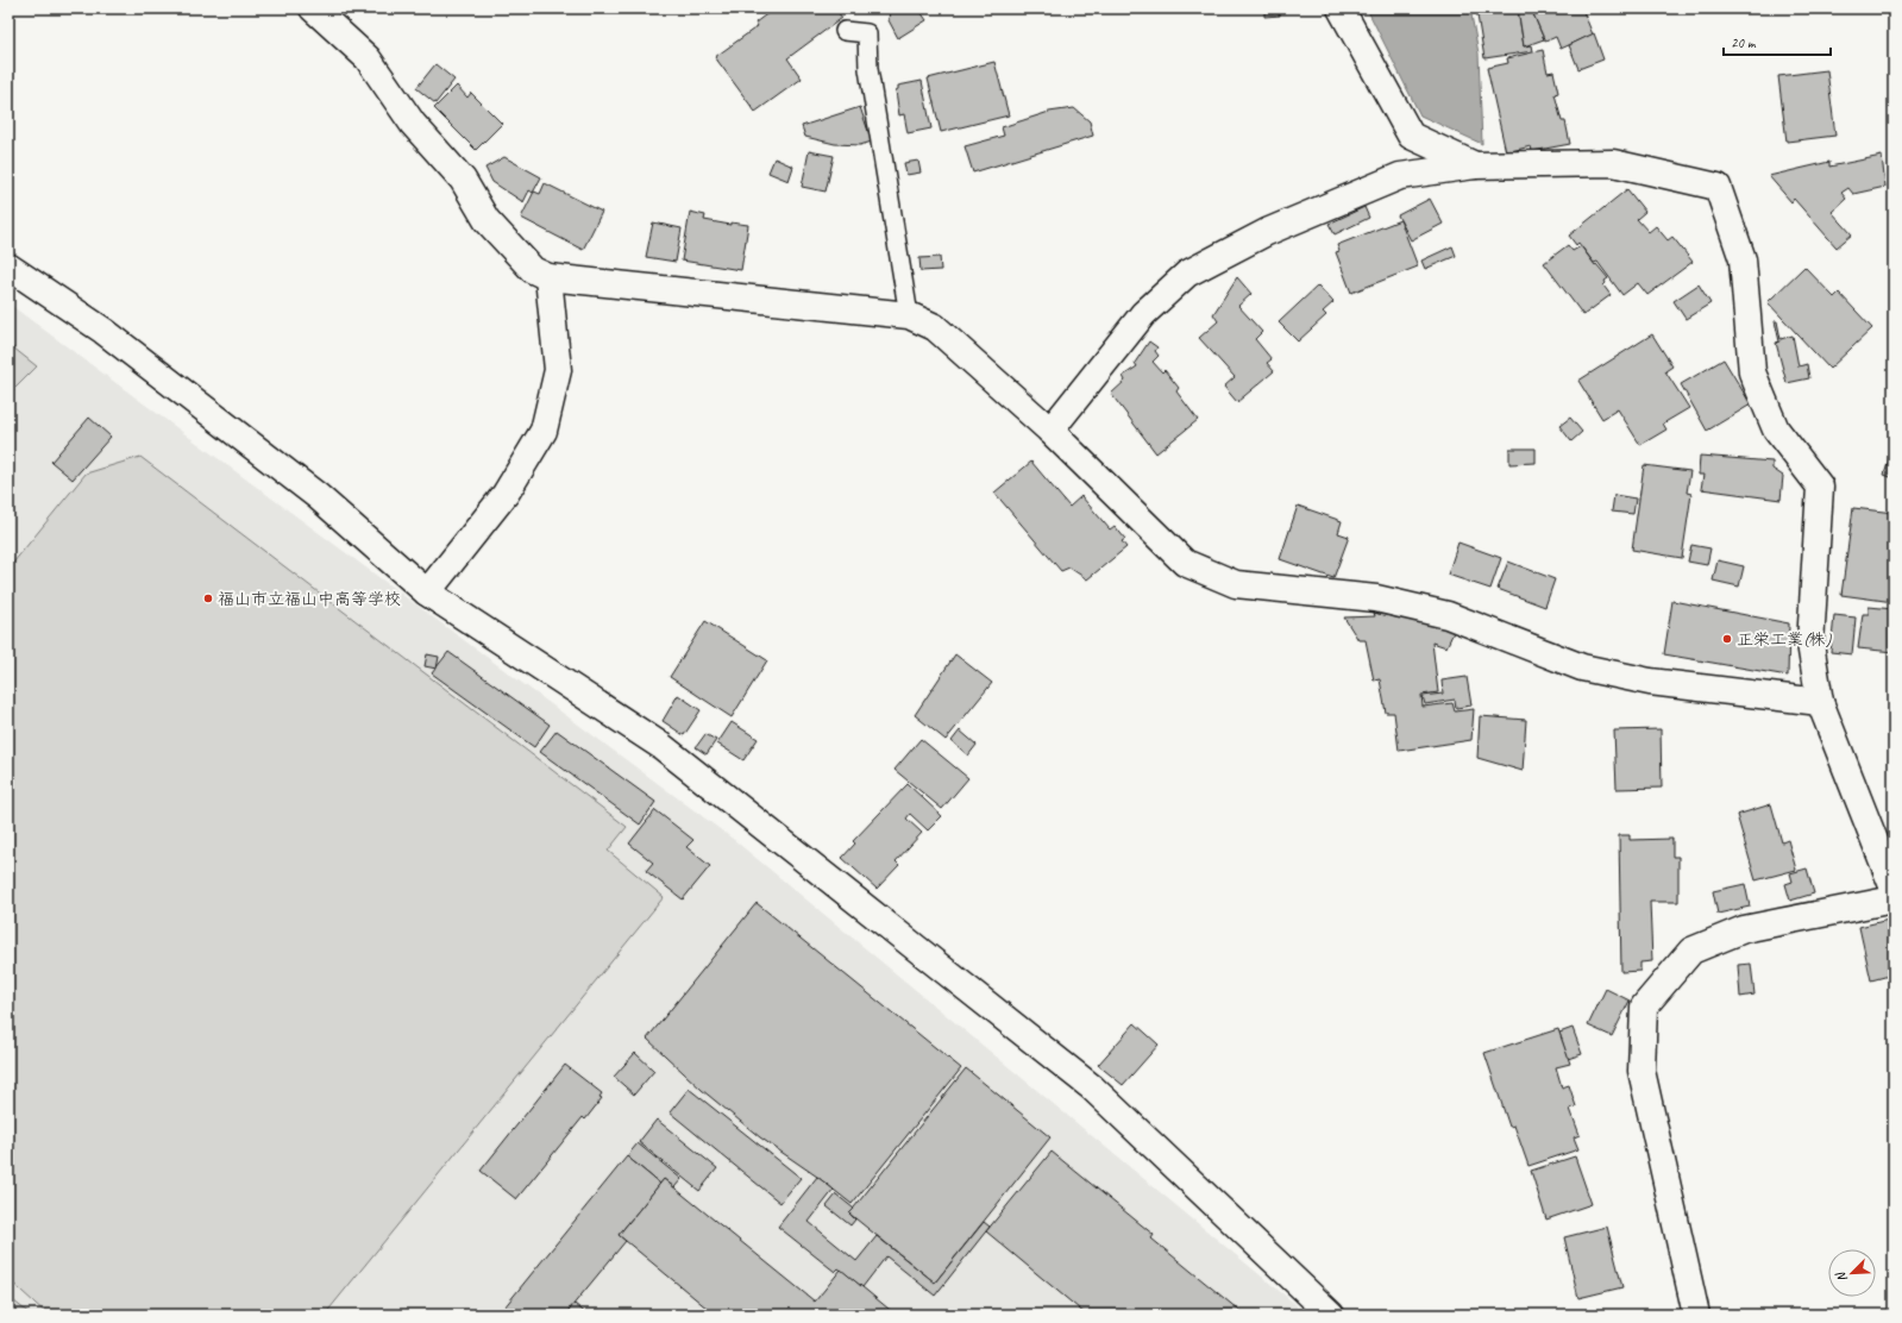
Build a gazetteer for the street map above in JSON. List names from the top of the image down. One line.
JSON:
{"places":["福山市立福山中高等学校","正栄工業(株)"],"scale_bar":"20 m","north":"bottom left"}
